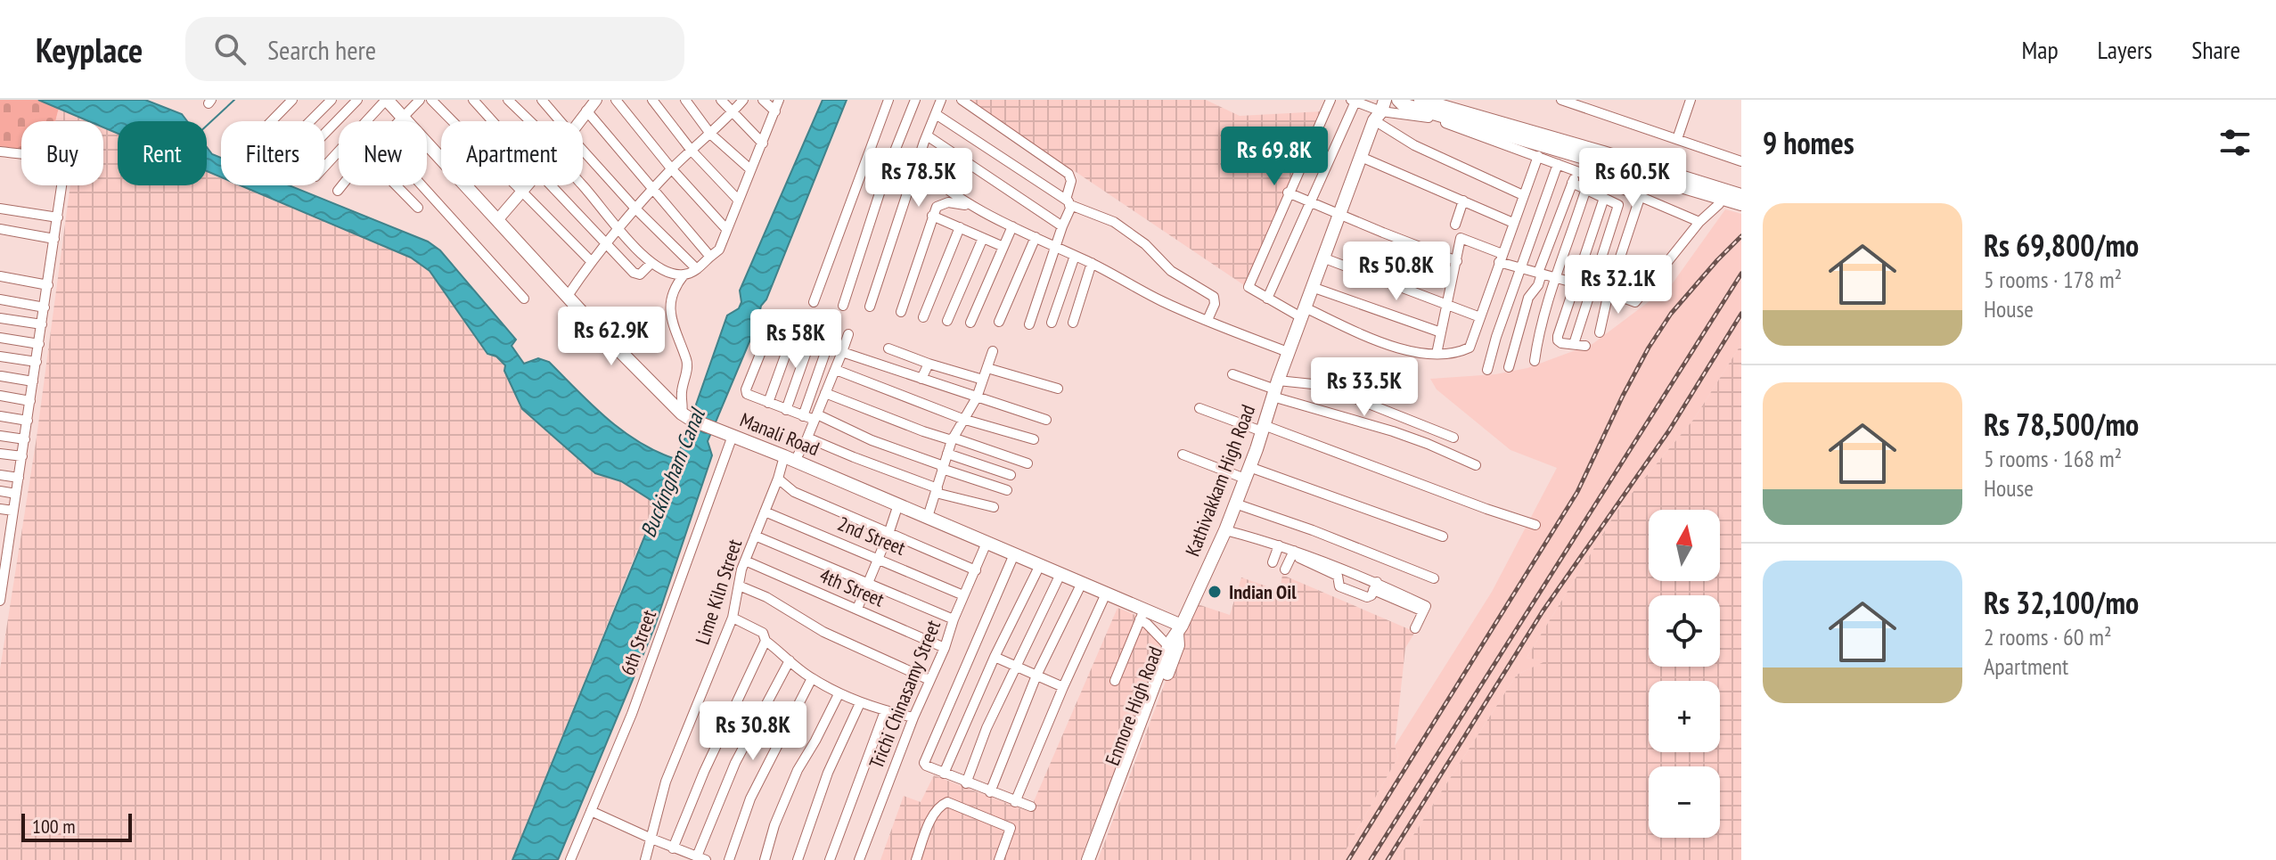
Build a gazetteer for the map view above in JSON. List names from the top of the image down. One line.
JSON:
{"streets":{"main road":["Manali Road","Kathivakkam High Road","Enmore High Road"],"street":["2nd Street","4th Street","Lime Kiln Street","6th Street","Trichi Chinasamy Street"]},"crossings":[["Manali Road","Kathivakkam High Road"],["Manali Road","Lime Kiln Street"],["Manali Road","6th Street"],["Manali Road","Trichi Chinasamy Street"],["Manali Road","Enmore High Road"],["Kathivakkam High Road","Enmore High Road"],["2nd Street","Lime Kiln Street"],["2nd Street","Trichi Chinasamy Street"],["4th Street","Lime Kiln Street"],["4th Street","Trichi Chinasamy Street"]],"water":["Buckingham Canal"],"places":["Indian Oil"],"scale_bar":"100 m","north":"top","page":{"header":"Keyplace","search":"Search here","nav":["Map","Layers","Share"],"heading":"9 homes","chip":["Buy","Rent","Filters","New","Apartment"],"price":["Rs 69.8K","Rs 78.5K","Rs 60.5K","Rs 50.8K","Rs 32.1K","Rs 62.9K","Rs 58K","Rs 33.5K","Rs 30.8K"],"list":[{"name":"Rs 69,800/mo","note":"5 rooms · 178 m² · House"},{"name":"Rs 78,500/mo","note":"5 rooms · 168 m² · House"},{"name":"Rs 32,100/mo","note":"2 rooms · 60 m² · Apartment"}],"map_buttons":["+","−"],"scale":"100 m"}}
